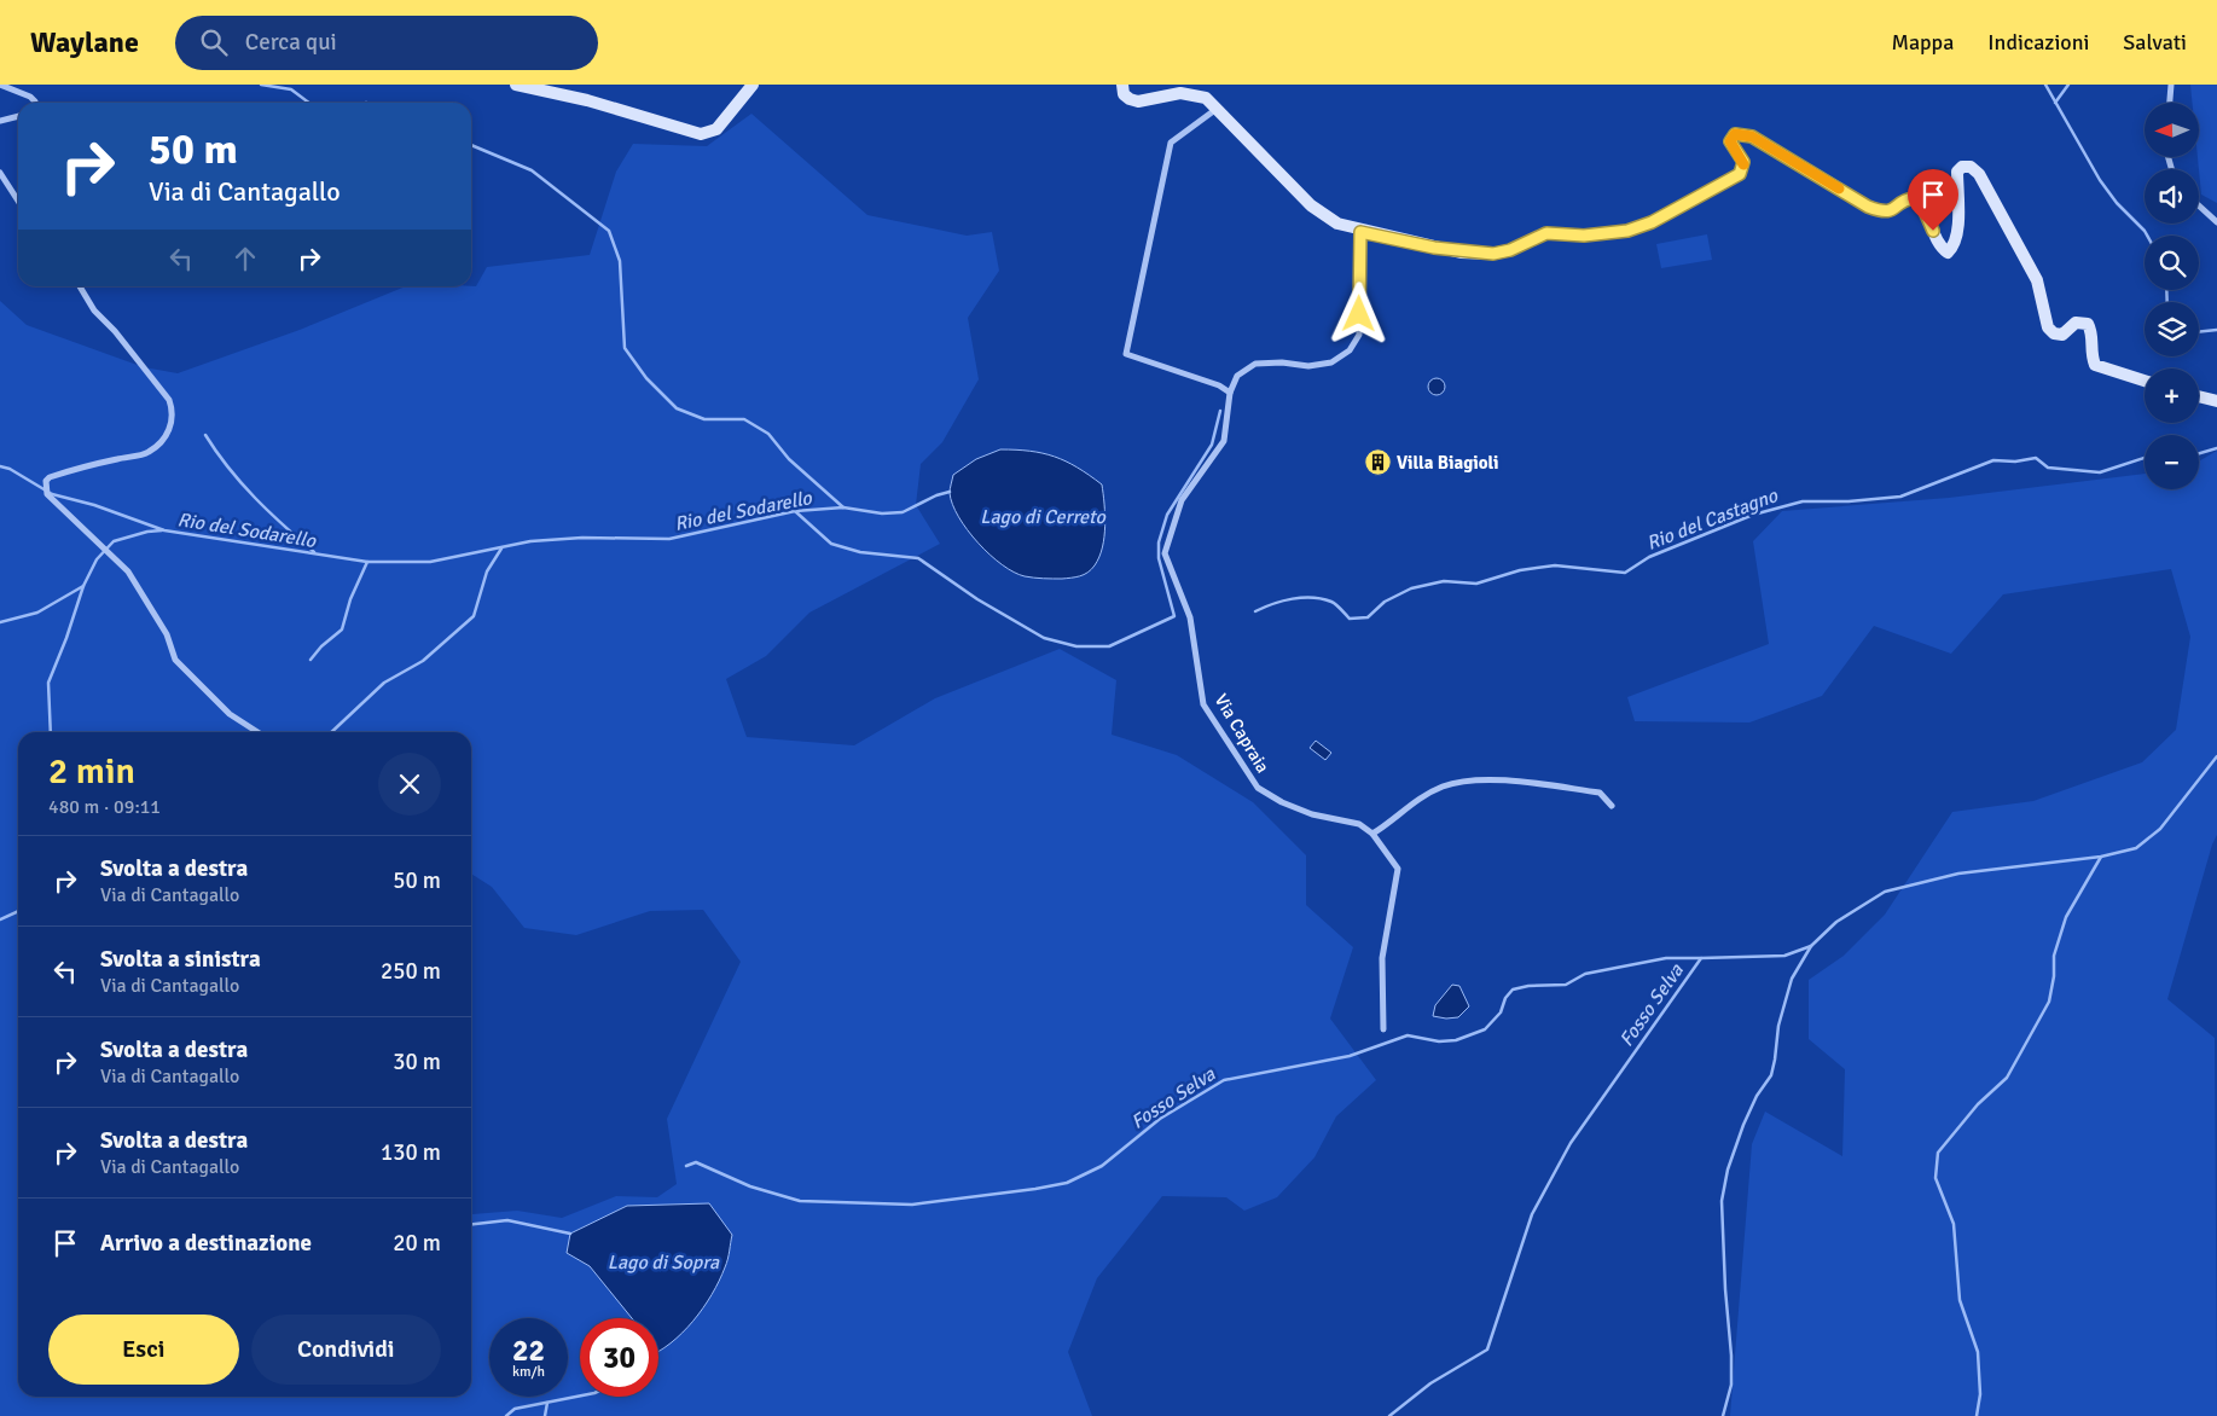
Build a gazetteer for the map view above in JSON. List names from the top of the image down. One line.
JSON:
{"streets":{"street":["Via Capraia"]},"water":["Rio del Sodarello","Lago di Cerreto","Rio del Castagno","Fosso Selva","Lago di Sopra"],"places":{"building":["Villa Biagioli"]},"north":"left","page":{"header":"Waylane","search":"Cerca qui","nav":["Mappa","Indicazioni","Salvati"],"map_buttons":["+","−"],"turn":["50 m","Via di Cantagallo"],"heading":["2 min","480 m · 09:11"],"list":[{"name":"Svolta a destra","note":"Via di Cantagallo","value":"50 m"},{"name":"Svolta a sinistra","note":"Via di Cantagallo","value":"250 m"},{"name":"Svolta a destra","note":"Via di Cantagallo","value":"30 m"},{"name":"Svolta a destra","note":"Via di Cantagallo","value":"130 m"},{"name":"Arrivo a destinazione","value":"20 m"}],"buttons":["Esci","Condividi"],"speed":"22 km/h","limit":"30"}}
